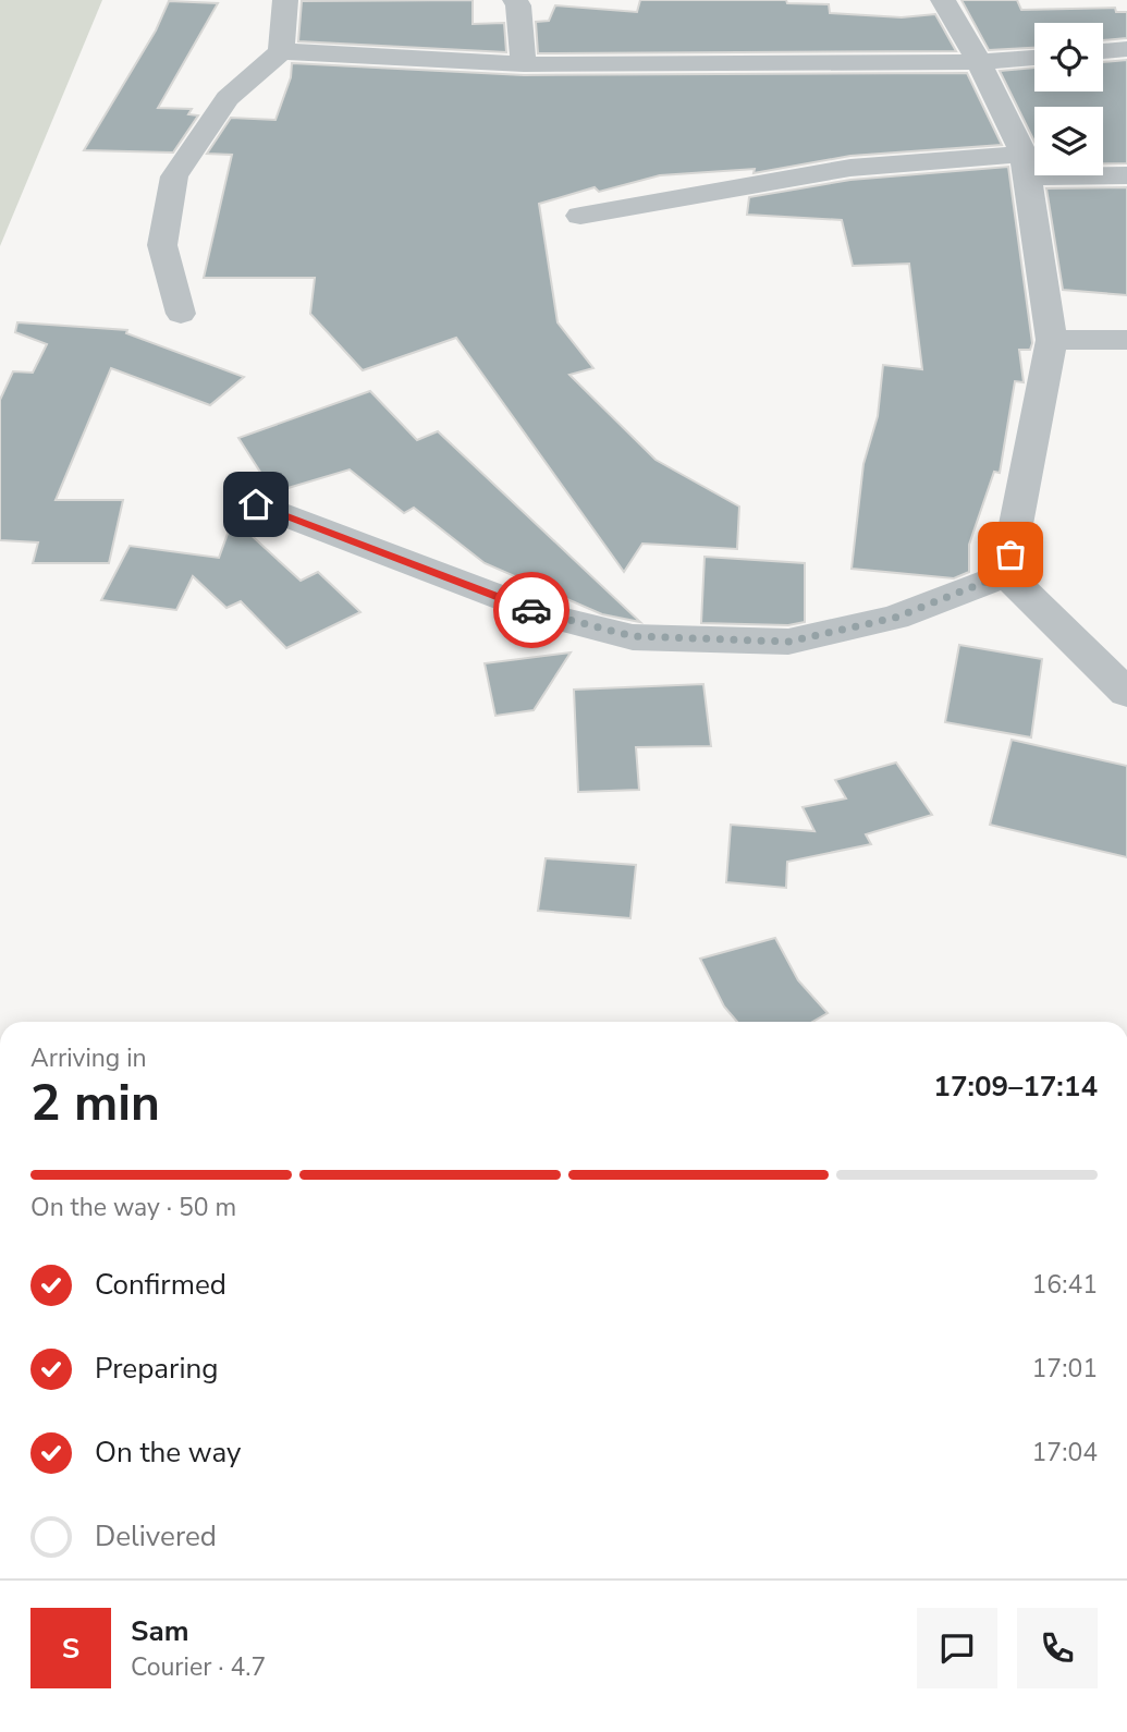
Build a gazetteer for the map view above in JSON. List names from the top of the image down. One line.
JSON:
{"page":{"heading":["2 min","Arriving in","17:09–17:14"],"panel":["Sam","Courier · 4.7"],"bar":"On the way · 50 m","list":[["Confirmed","16:41"],["Preparing","17:01"],["On the way","17:04"],"Delivered"],"round":"S"}}
